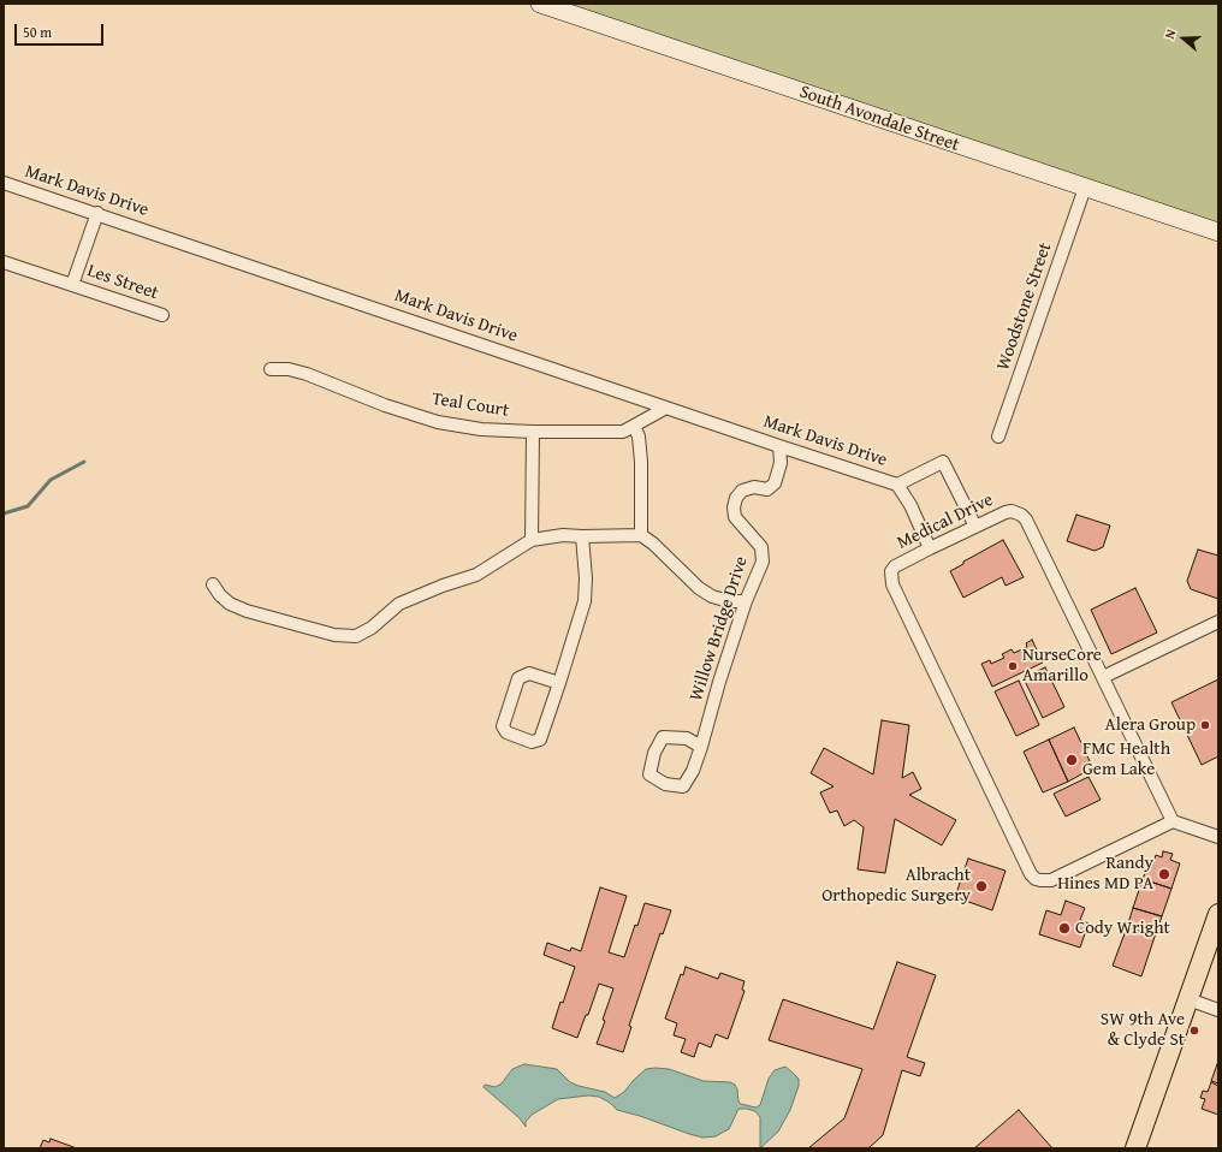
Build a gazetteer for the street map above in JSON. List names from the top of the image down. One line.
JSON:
{"streets":{"street":["South Avondale Street","Mark Davis Drive","Les Street","Woodstone Street","Teal Court","Medical Drive","Willow Bridge Drive"]},"crossings":[["South Avondale Street","Woodstone Street"],["Mark Davis Drive","Les Street"],["Mark Davis Drive","Teal Court"],["Mark Davis Drive","Medical Drive"],["Mark Davis Drive","Willow Bridge Drive"]],"places":["NurseCore Amarillo","Alera Group","FMC Health Gem Lake","Randy Hines MD PA","Albracht Orthopedic Surgery","Cody Wright","SW 9th Ave & Clyde St"],"scale_bar":"50 m","north":"left"}
